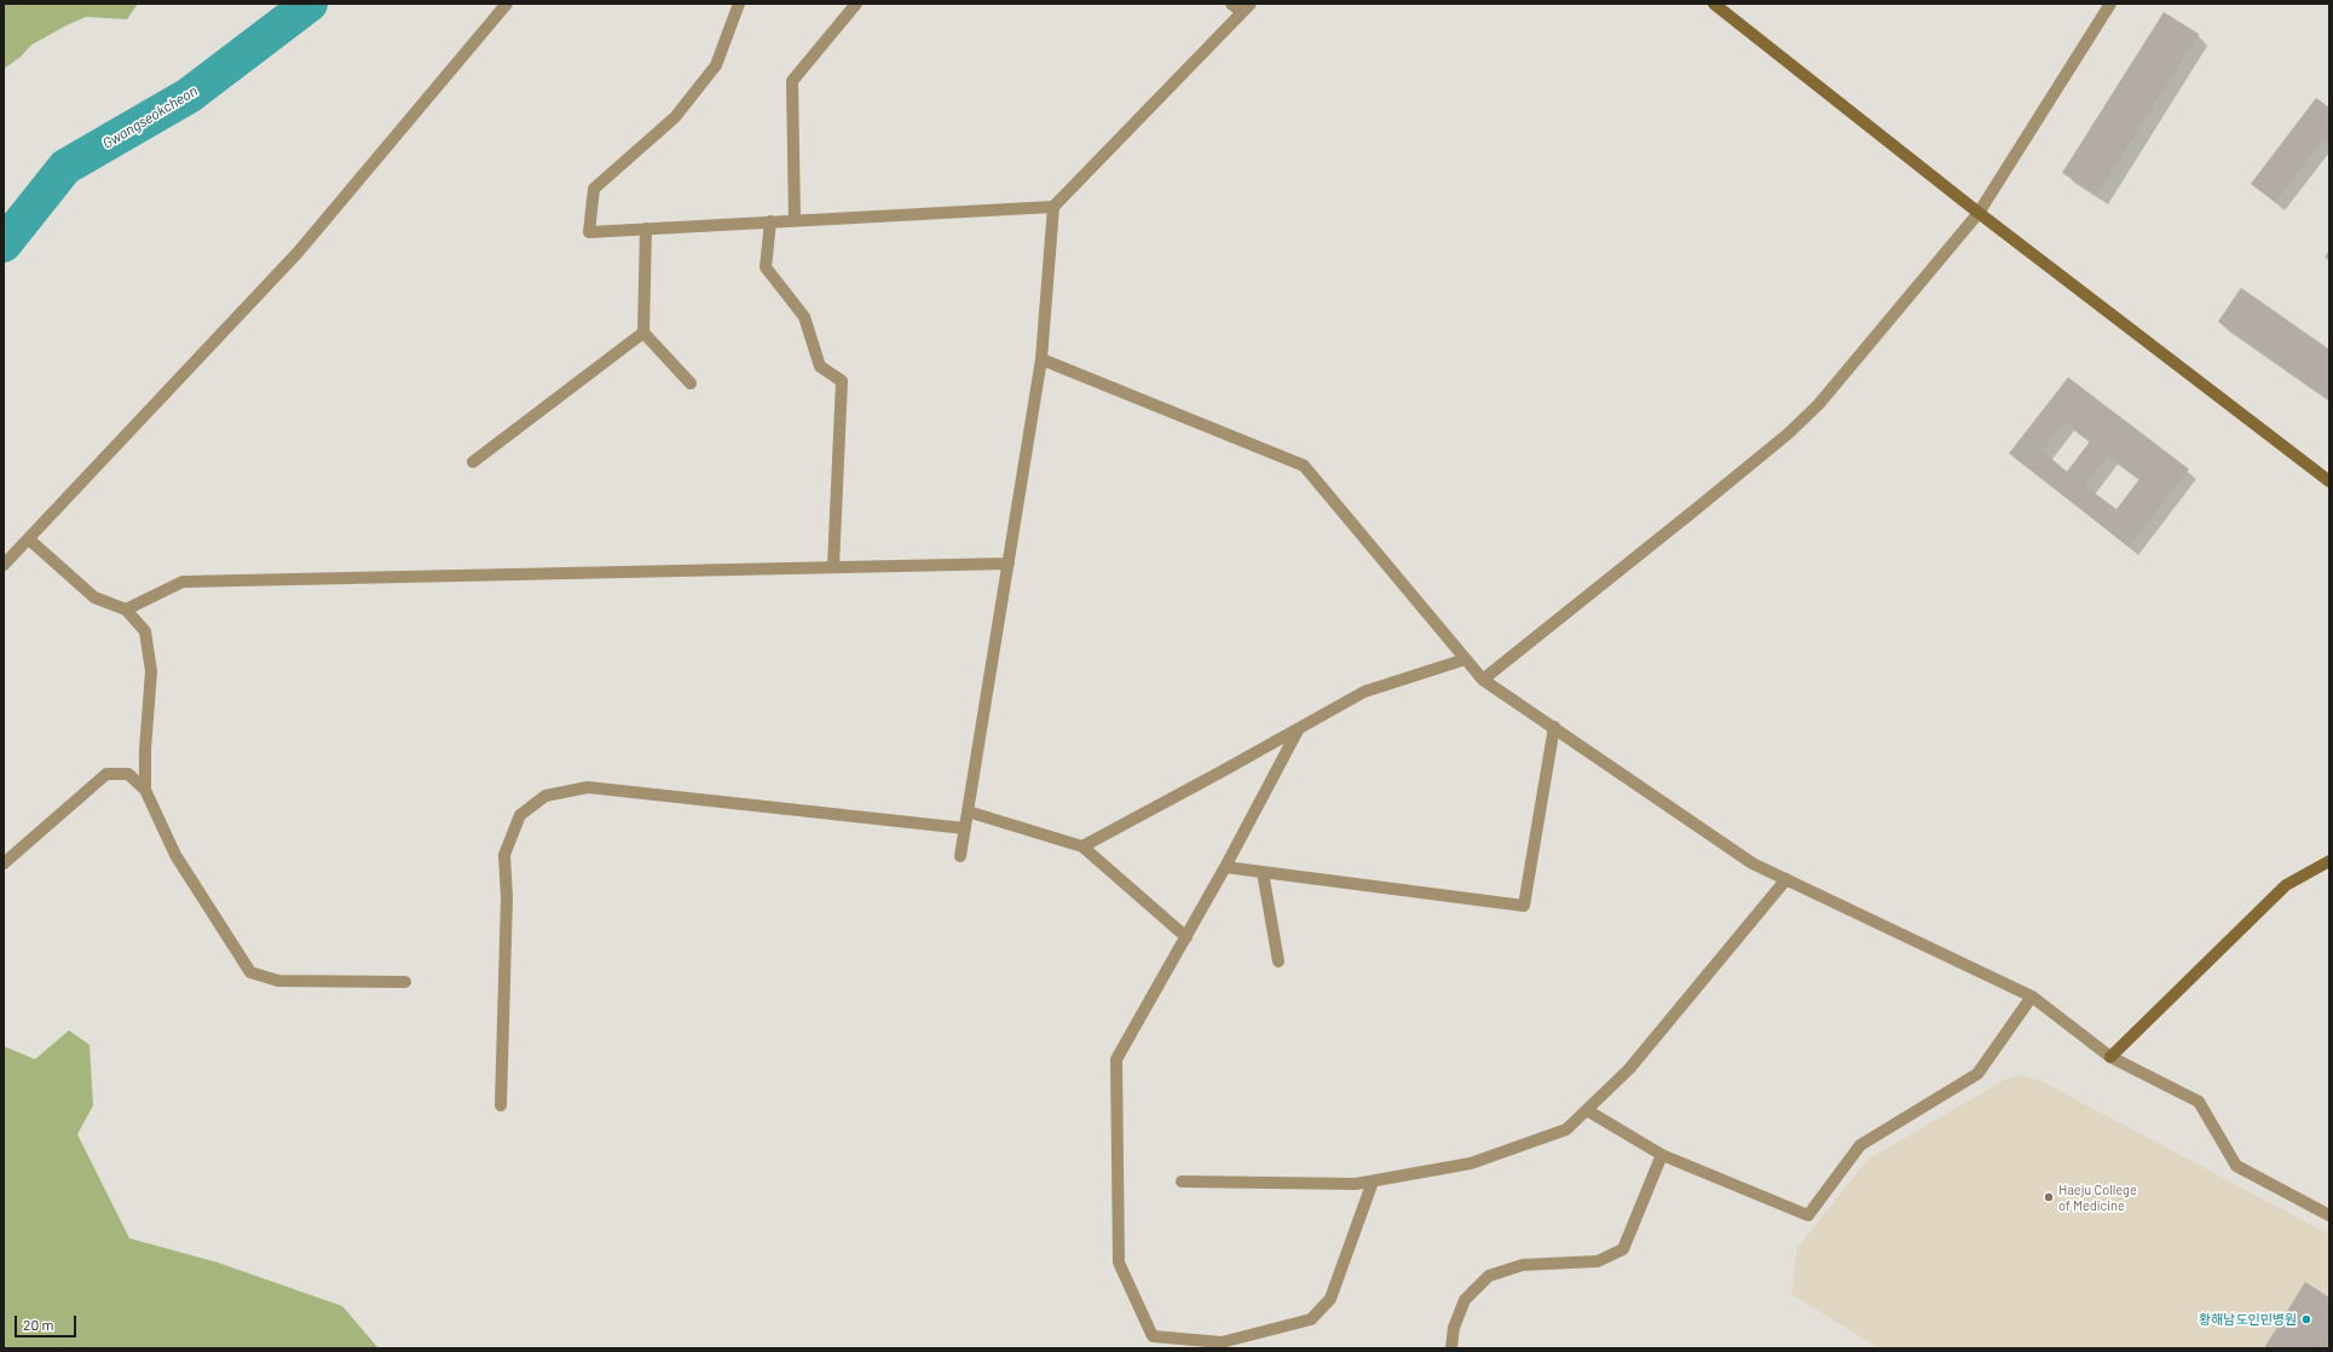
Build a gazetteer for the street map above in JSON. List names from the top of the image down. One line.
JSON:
{"water":["Gwangseokcheon"],"places":["Haeju College of Medicine","황해남도인민병원"],"scale_bar":"20 m"}
